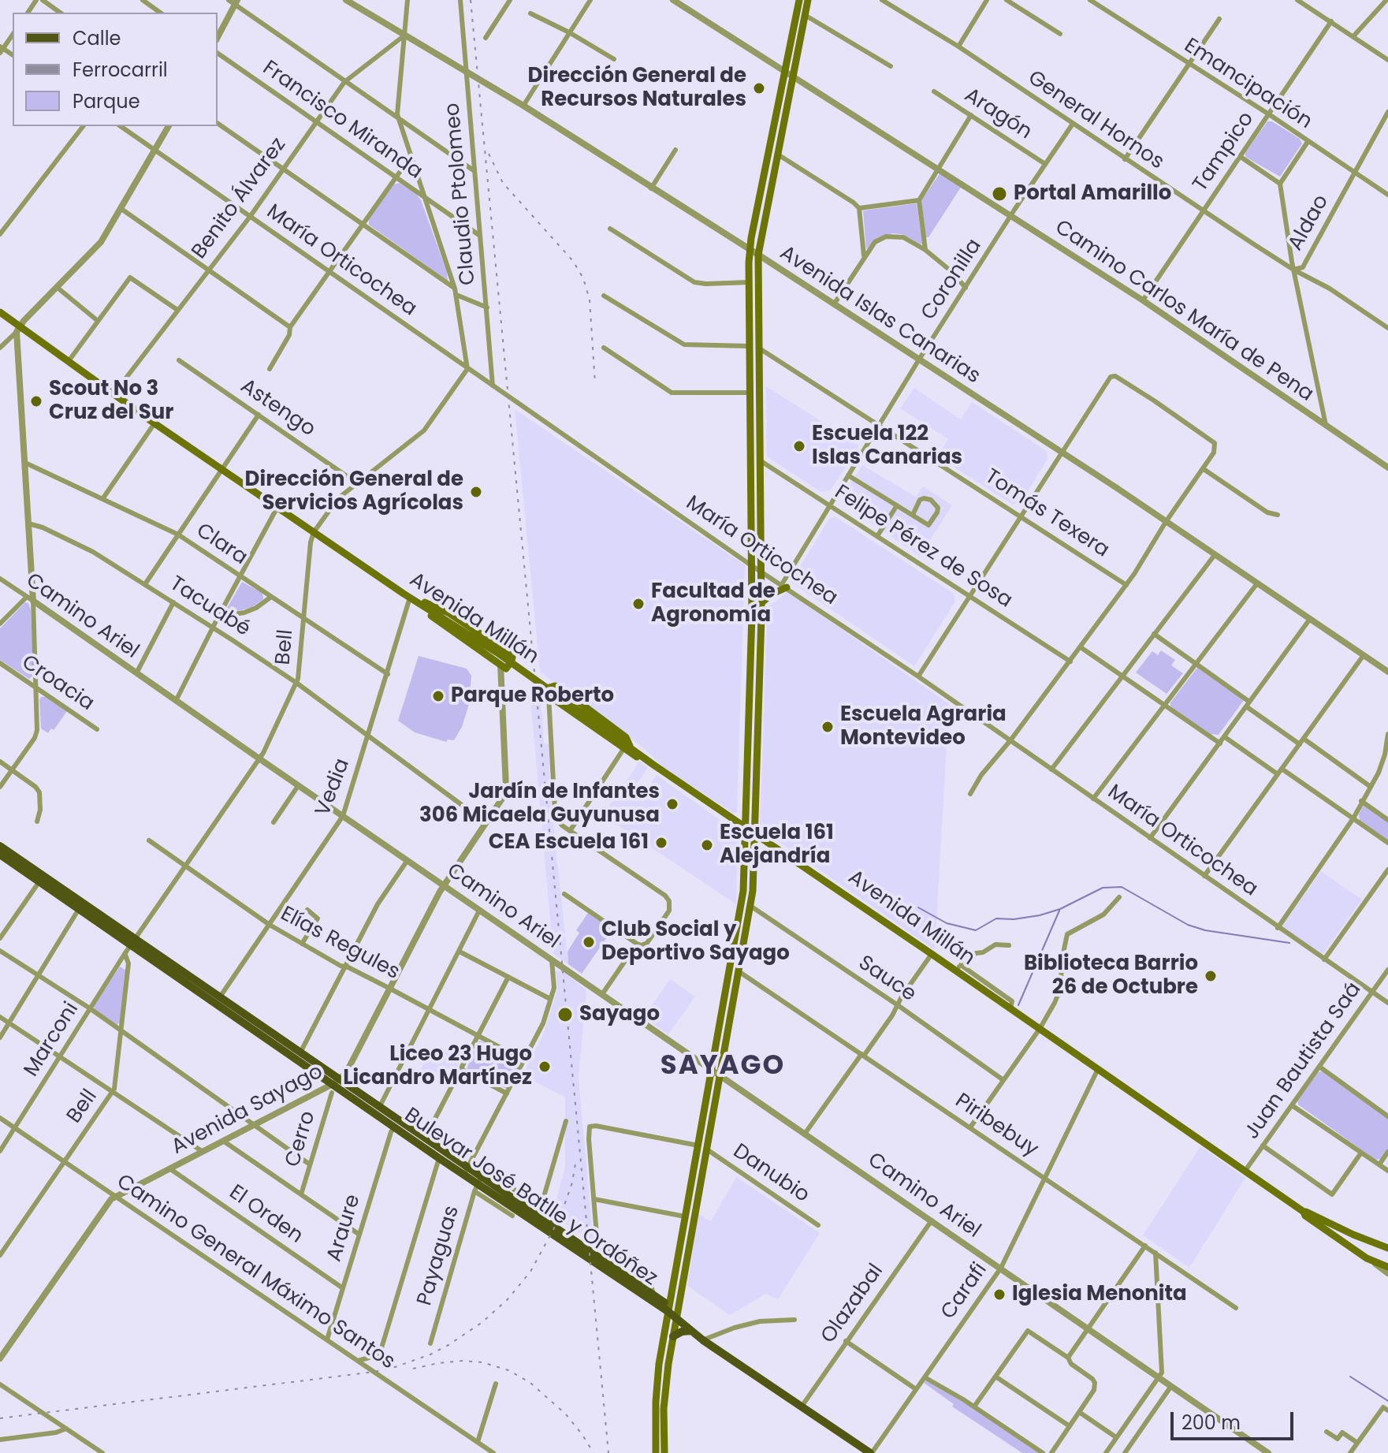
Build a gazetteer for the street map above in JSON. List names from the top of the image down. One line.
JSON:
{"streets":{"main road":["Avenida Millán","Bulevar José Batlle y Ordóñez"],"street":["Emancipación","Aragón","Francisco Miranda","General Hornos","Tampico","Claudio Ptolomeo","Benito Álvarez","Aldao","María Orticochea","Coronilla","Camino Carlos María de Pena","Avenida Islas Canarias","Astengo","Tomás Texera","Clara","Felipe Pérez de Sosa","Tacuabé","Camino Ariel","Bell","Croacia","Vedia","Elías Regules","Sauce","Marconi","Juan Bautista Saá","Avenida Sayago","Piribebuy","Cerro","Danubio","El Orden","Araure","Payaguas","Camino General Máximo Santos","Carafi","Olazabal"]},"crossings":[["Emancipación","Tampico"],["Emancipación","Aldao"],["Aragón","Coronilla"],["Francisco Miranda","Claudio Ptolomeo"],["Francisco Miranda","Benito Álvarez"],["General Hornos","Tampico"],["General Hornos","Aldao"],["General Hornos","Coronilla"],["Tampico","Camino Carlos María de Pena"],["Claudio Ptolomeo","María Orticochea"],["Claudio Ptolomeo","Avenida Islas Canarias"],["Benito Álvarez","María Orticochea"],["Benito Álvarez","Avenida Islas Canarias"],["Benito Álvarez","Avenida Millán"],["Aldao","Camino Carlos María de Pena"],["María Orticochea","Coronilla"],["María Orticochea","Bell"],["María Orticochea","Juan Bautista Saá"],["Coronilla","Camino Carlos María de Pena"],["Coronilla","Avenida Islas Canarias"],["Coronilla","Tomás Texera"],["Coronilla","Felipe Pérez de Sosa"],["Astengo","Bell"],["Clara","Bell"],["Clara","Vedia"],["Tacuabé","Bell"],["Tacuabé","Vedia"],["Tacuabé","Avenida Sayago"],["Camino Ariel","Bell"],["Camino Ariel","Vedia"],["Camino Ariel","Avenida Sayago"],["Camino Ariel","Carafi"],["Camino Ariel","Olazabal"],["Avenida Millán","Bell"],["Avenida Millán","Vedia"],["Avenida Millán","Juan Bautista Saá"],["Avenida Millán","Carafi"],["Bell","Elías Regules"],["Bell","Marconi"],["Bell","Bulevar José Batlle y Ordóñez"],["Bell","Camino General Máximo Santos"],["Vedia","Elías Regules"],["Vedia","Bulevar José Batlle y Ordóñez"],["Elías Regules","Avenida Sayago"],["Marconi","Bulevar José Batlle y Ordóñez"],["Marconi","Camino General Máximo Santos"],["Avenida Sayago","Cerro"],["Avenida Sayago","Bulevar José Batlle y Ordóñez"],["Avenida Sayago","El Orden"],["Avenida Sayago","Camino General Máximo Santos"],["Piribebuy","Carafi"],["Cerro","Bulevar José Batlle y Ordóñez"],["Bulevar José Batlle y Ordóñez","Araure"],["Bulevar José Batlle y Ordóñez","Payaguas"],["Bulevar José Batlle y Ordóñez","Carafi"],["Bulevar José Batlle y Ordóñez","Olazabal"],["El Orden","Araure"],["Araure","Camino General Máximo Santos"]],"districts":["SAYAGO"],"places":["Dirección General de Recursos Naturales","Portal Amarillo","Scout No 3 Cruz del Sur","Escuela 122 Islas Canarias","Dirección General de Servicios Agrícolas","Facultad de Agronomía","Parque Roberto","Escuela Agraria Montevideo","Jardín de Infantes 306 Micaela Guyunusa","CEA Escuela 161","Escuela 161 Alejandría","Club Social y Deportivo Sayago","Biblioteca Barrio 26 de Octubre","Sayago","Liceo 23 Hugo Licandro Martínez","Iglesia Menonita"],"legend":["Calle","Ferrocarril","Parque"],"scale_bar":"200 m"}
